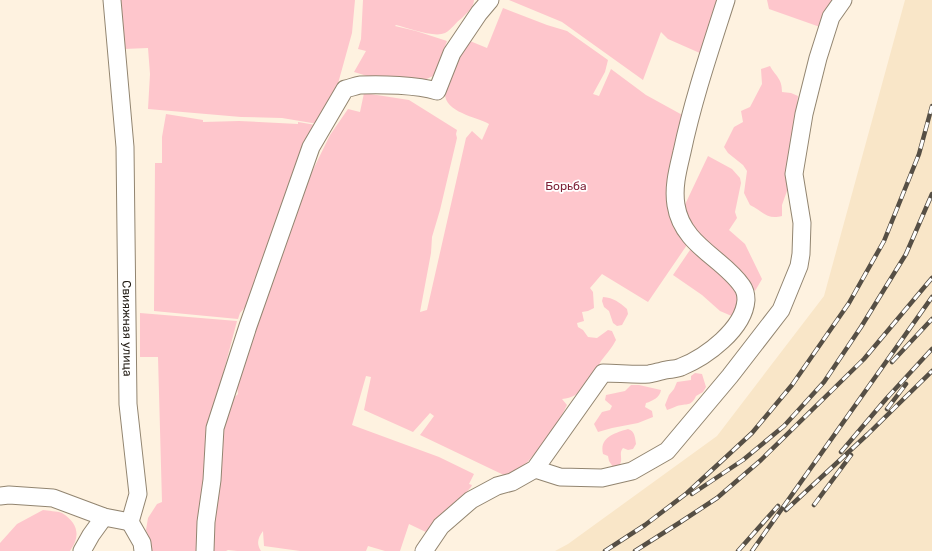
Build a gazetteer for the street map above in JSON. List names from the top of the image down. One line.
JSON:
{"streets":{"street":["Свияжная улица"]},"parks":["Борьба"]}
